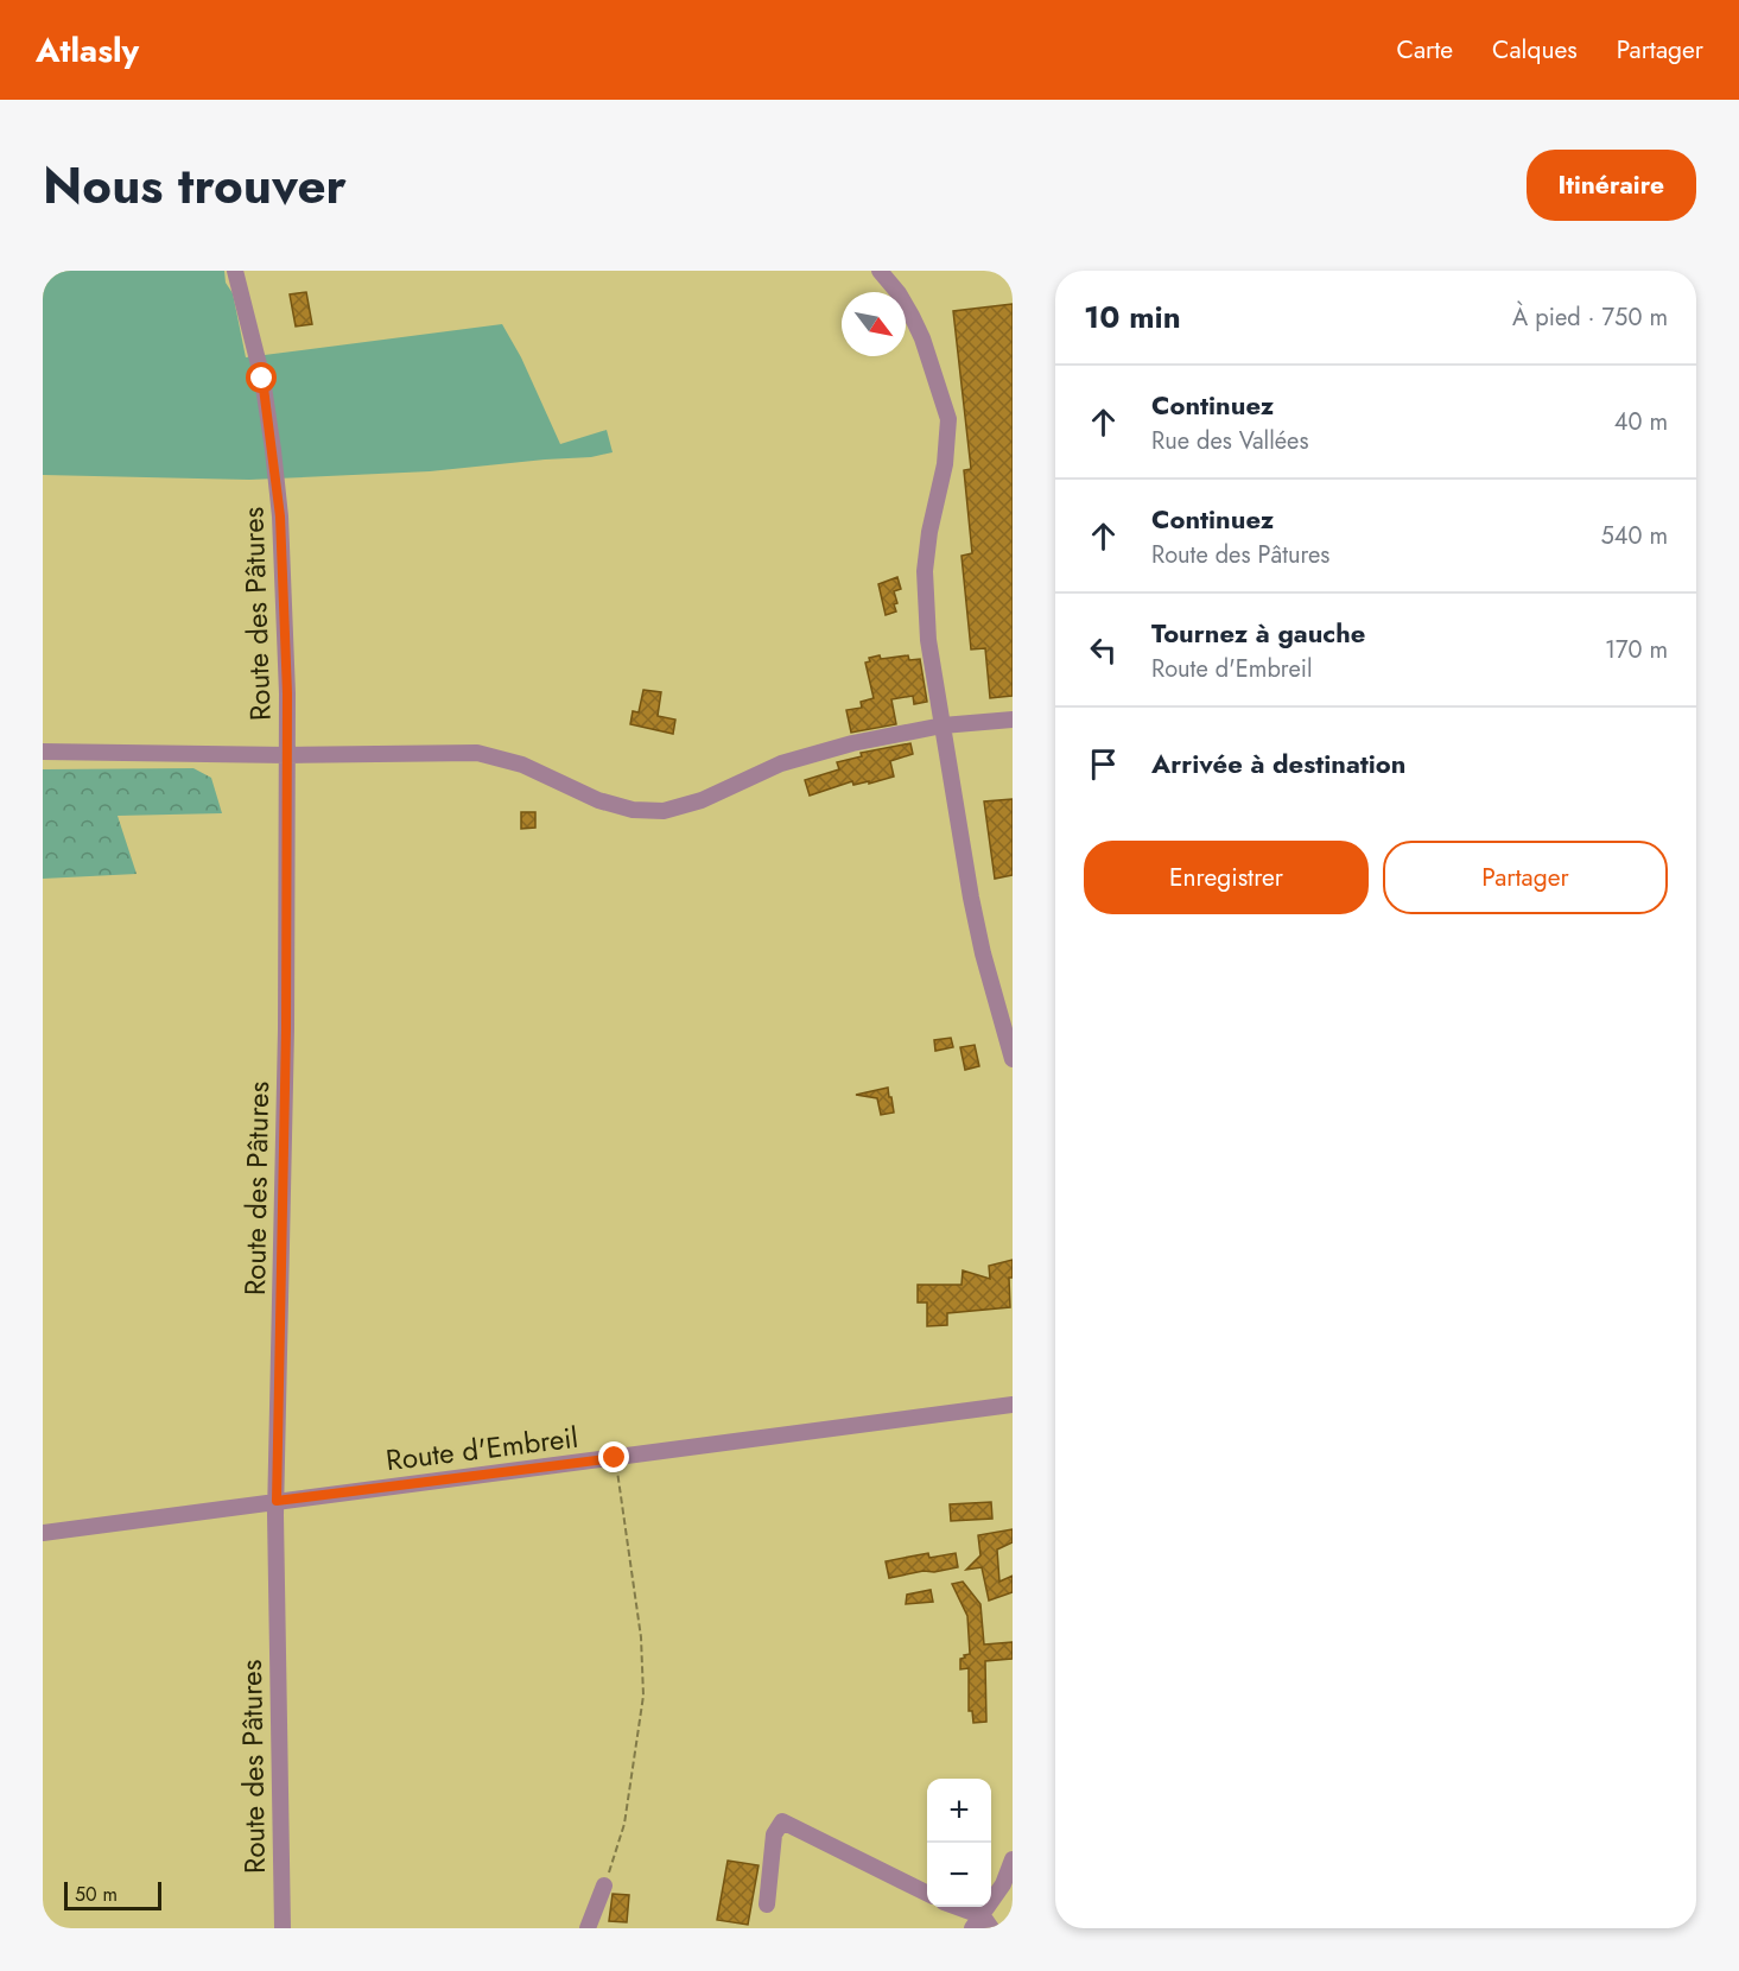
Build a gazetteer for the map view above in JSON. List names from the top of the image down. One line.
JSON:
{"streets":{"street":["Route des Pâtures","Route d'Embreil"]},"crossings":[["Route des Pâtures","Route d'Embreil"]],"scale_bar":"50 m","north":"bottom right","page":{"header":"Atlasly","nav":["Carte","Calques","Partager"],"title":"Nous trouver","buttons":["Itinéraire",["Enregistrer","Partager"]],"heading":["10 min","À pied · 750 m"],"list":[["Continuez","Rue des Vallées","40 m"],["Continuez","Route des Pâtures","540 m"],["Tournez à gauche","Route d'Embreil","170 m"],"Arrivée à destination"],"map_buttons":["+","−"],"scale":"50 m"}}
